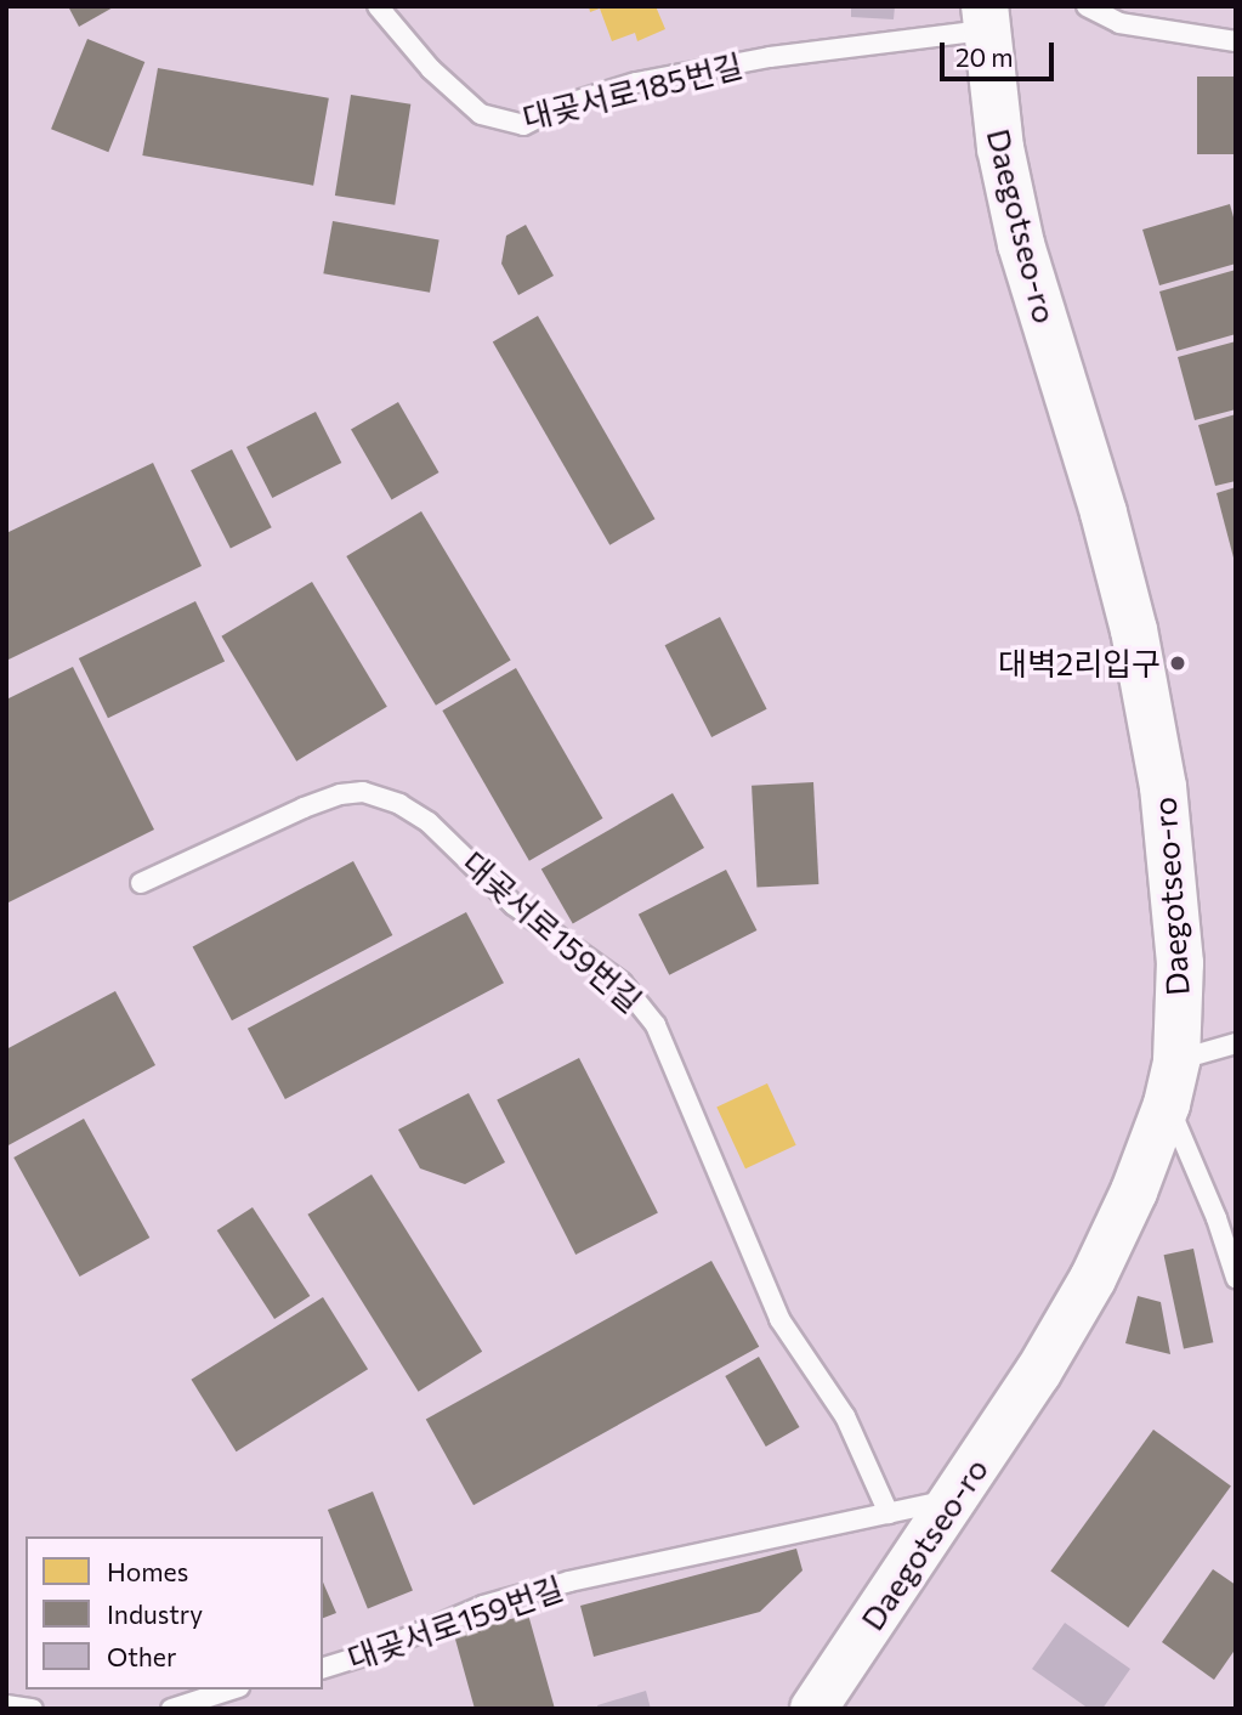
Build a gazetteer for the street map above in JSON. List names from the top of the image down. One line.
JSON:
{"streets":{"street":["Daegotseo-ro"],"lane":["대곶서로185번길","대곶서로159번길"]},"crossings":[["대곶서로185번길","Daegotseo-ro"],["Daegotseo-ro","대곶서로159번길"]],"places":["대벽2리입구"],"legend":["Homes","Industry","Other"],"scale_bar":"20 m"}
